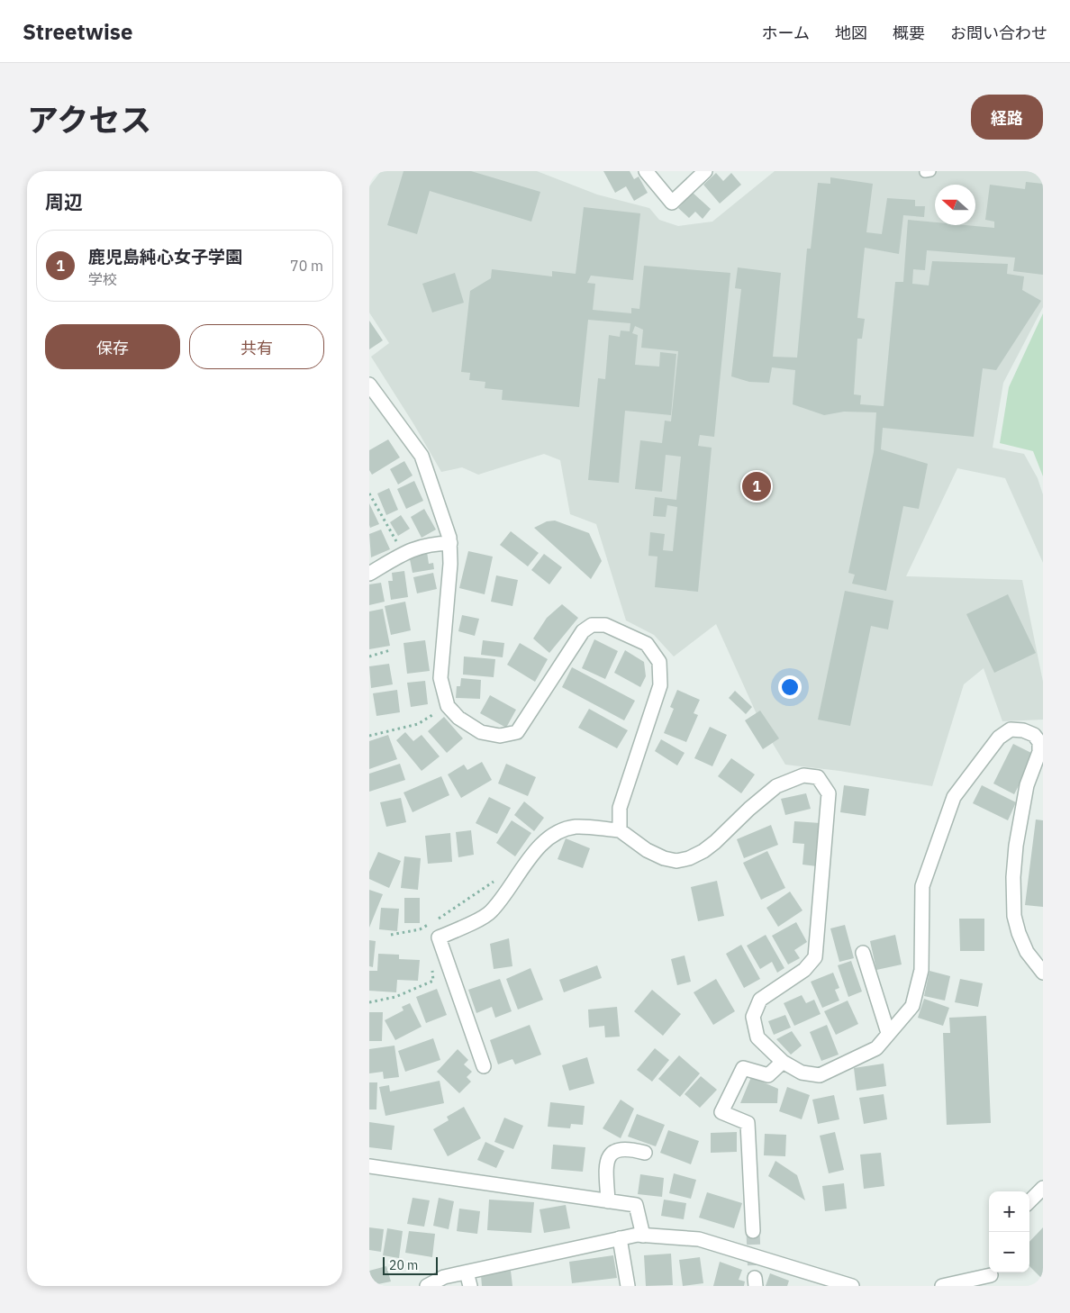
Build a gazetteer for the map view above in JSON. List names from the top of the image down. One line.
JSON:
{"scale_bar":"20 m","north":"left","page":{"header":"Streetwise","nav":["ホーム","地図","概要","お問い合わせ"],"title":"アクセス","buttons":["経路",["保存","共有"]],"heading":"周辺","list":[{"mark":"1","name":"鹿児島純心女子学園","note":"学校","value":"70 m"}],"pins":"1","map_buttons":["+","−"],"scale":"20 m"}}
